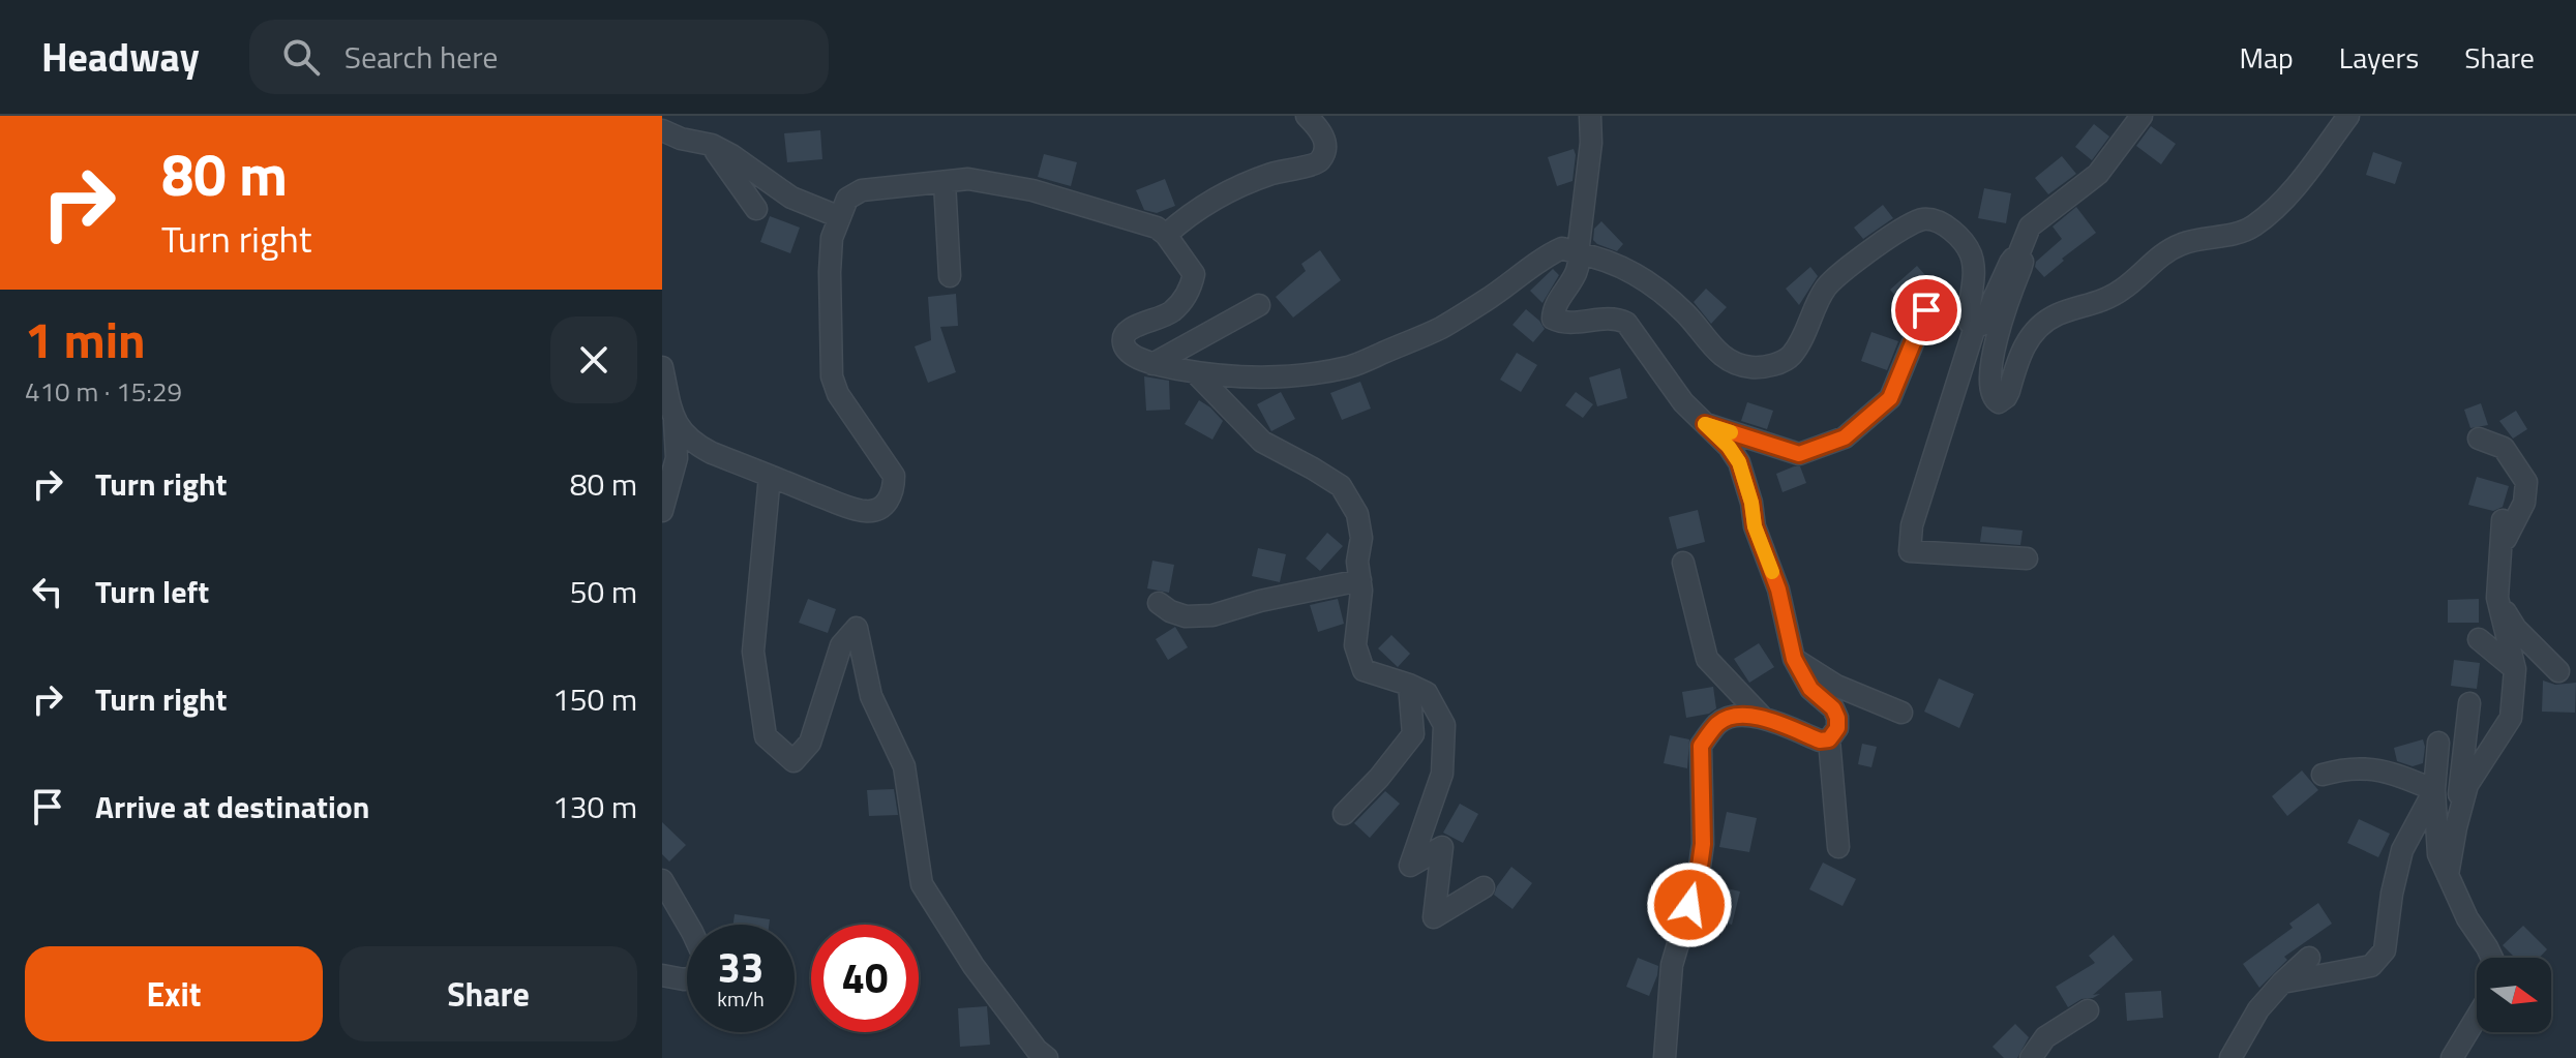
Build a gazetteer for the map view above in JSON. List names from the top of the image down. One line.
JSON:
{"north":"right","page":{"header":"Headway","search":"Search here","nav":["Map","Layers","Share"],"turn":["80 m","Turn right"],"heading":["1 min","410 m · 15:29"],"list":[{"name":"Turn right","value":"80 m"},{"name":"Turn left","value":"50 m"},{"name":"Turn right","value":"150 m"},{"name":"Arrive at destination","value":"130 m"}],"speed":"33 km/h","limit":"40","buttons":["Exit","Share"]}}
